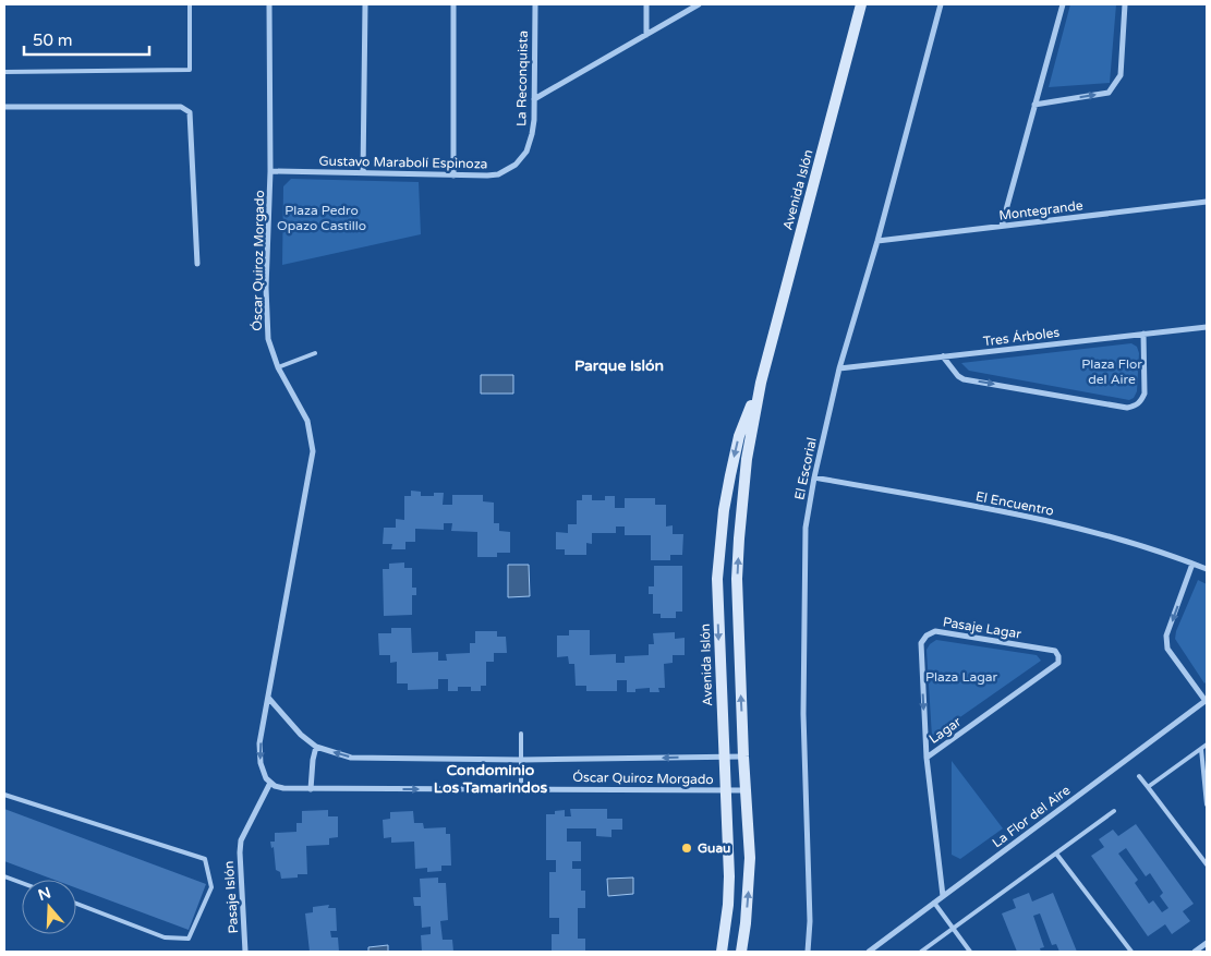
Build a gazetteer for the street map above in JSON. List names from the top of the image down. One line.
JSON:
{"streets":{"main road":["Avenida Islón"],"street":["La Reconquista","Gustavo Marabolí Espinoza","Montegrande","Óscar Quiroz Morgado","Tres Árboles","El Escorial","El Encuentro","Pasaje Lagar","Lagar","La Flor del Aire","Pasaje Islón"]},"crossings":[["La Reconquista","Gustavo Marabolí Espinoza"],["Gustavo Marabolí Espinoza","Óscar Quiroz Morgado"],["Avenida Islón","Óscar Quiroz Morgado"],["Montegrande","El Escorial"],["Óscar Quiroz Morgado","Pasaje Islón"],["Tres Árboles","El Escorial"],["El Escorial","El Encuentro"],["Pasaje Lagar","Lagar"],["Lagar","La Flor del Aire"]],"districts":["Parque Islón","Condominio Los Tamarindos"],"parks":["Plaza Pedro Opazo Castillo","Plaza Flor del Aire","Plaza Lagar"],"places":["Guau"],"scale_bar":"50 m","north":"top"}
